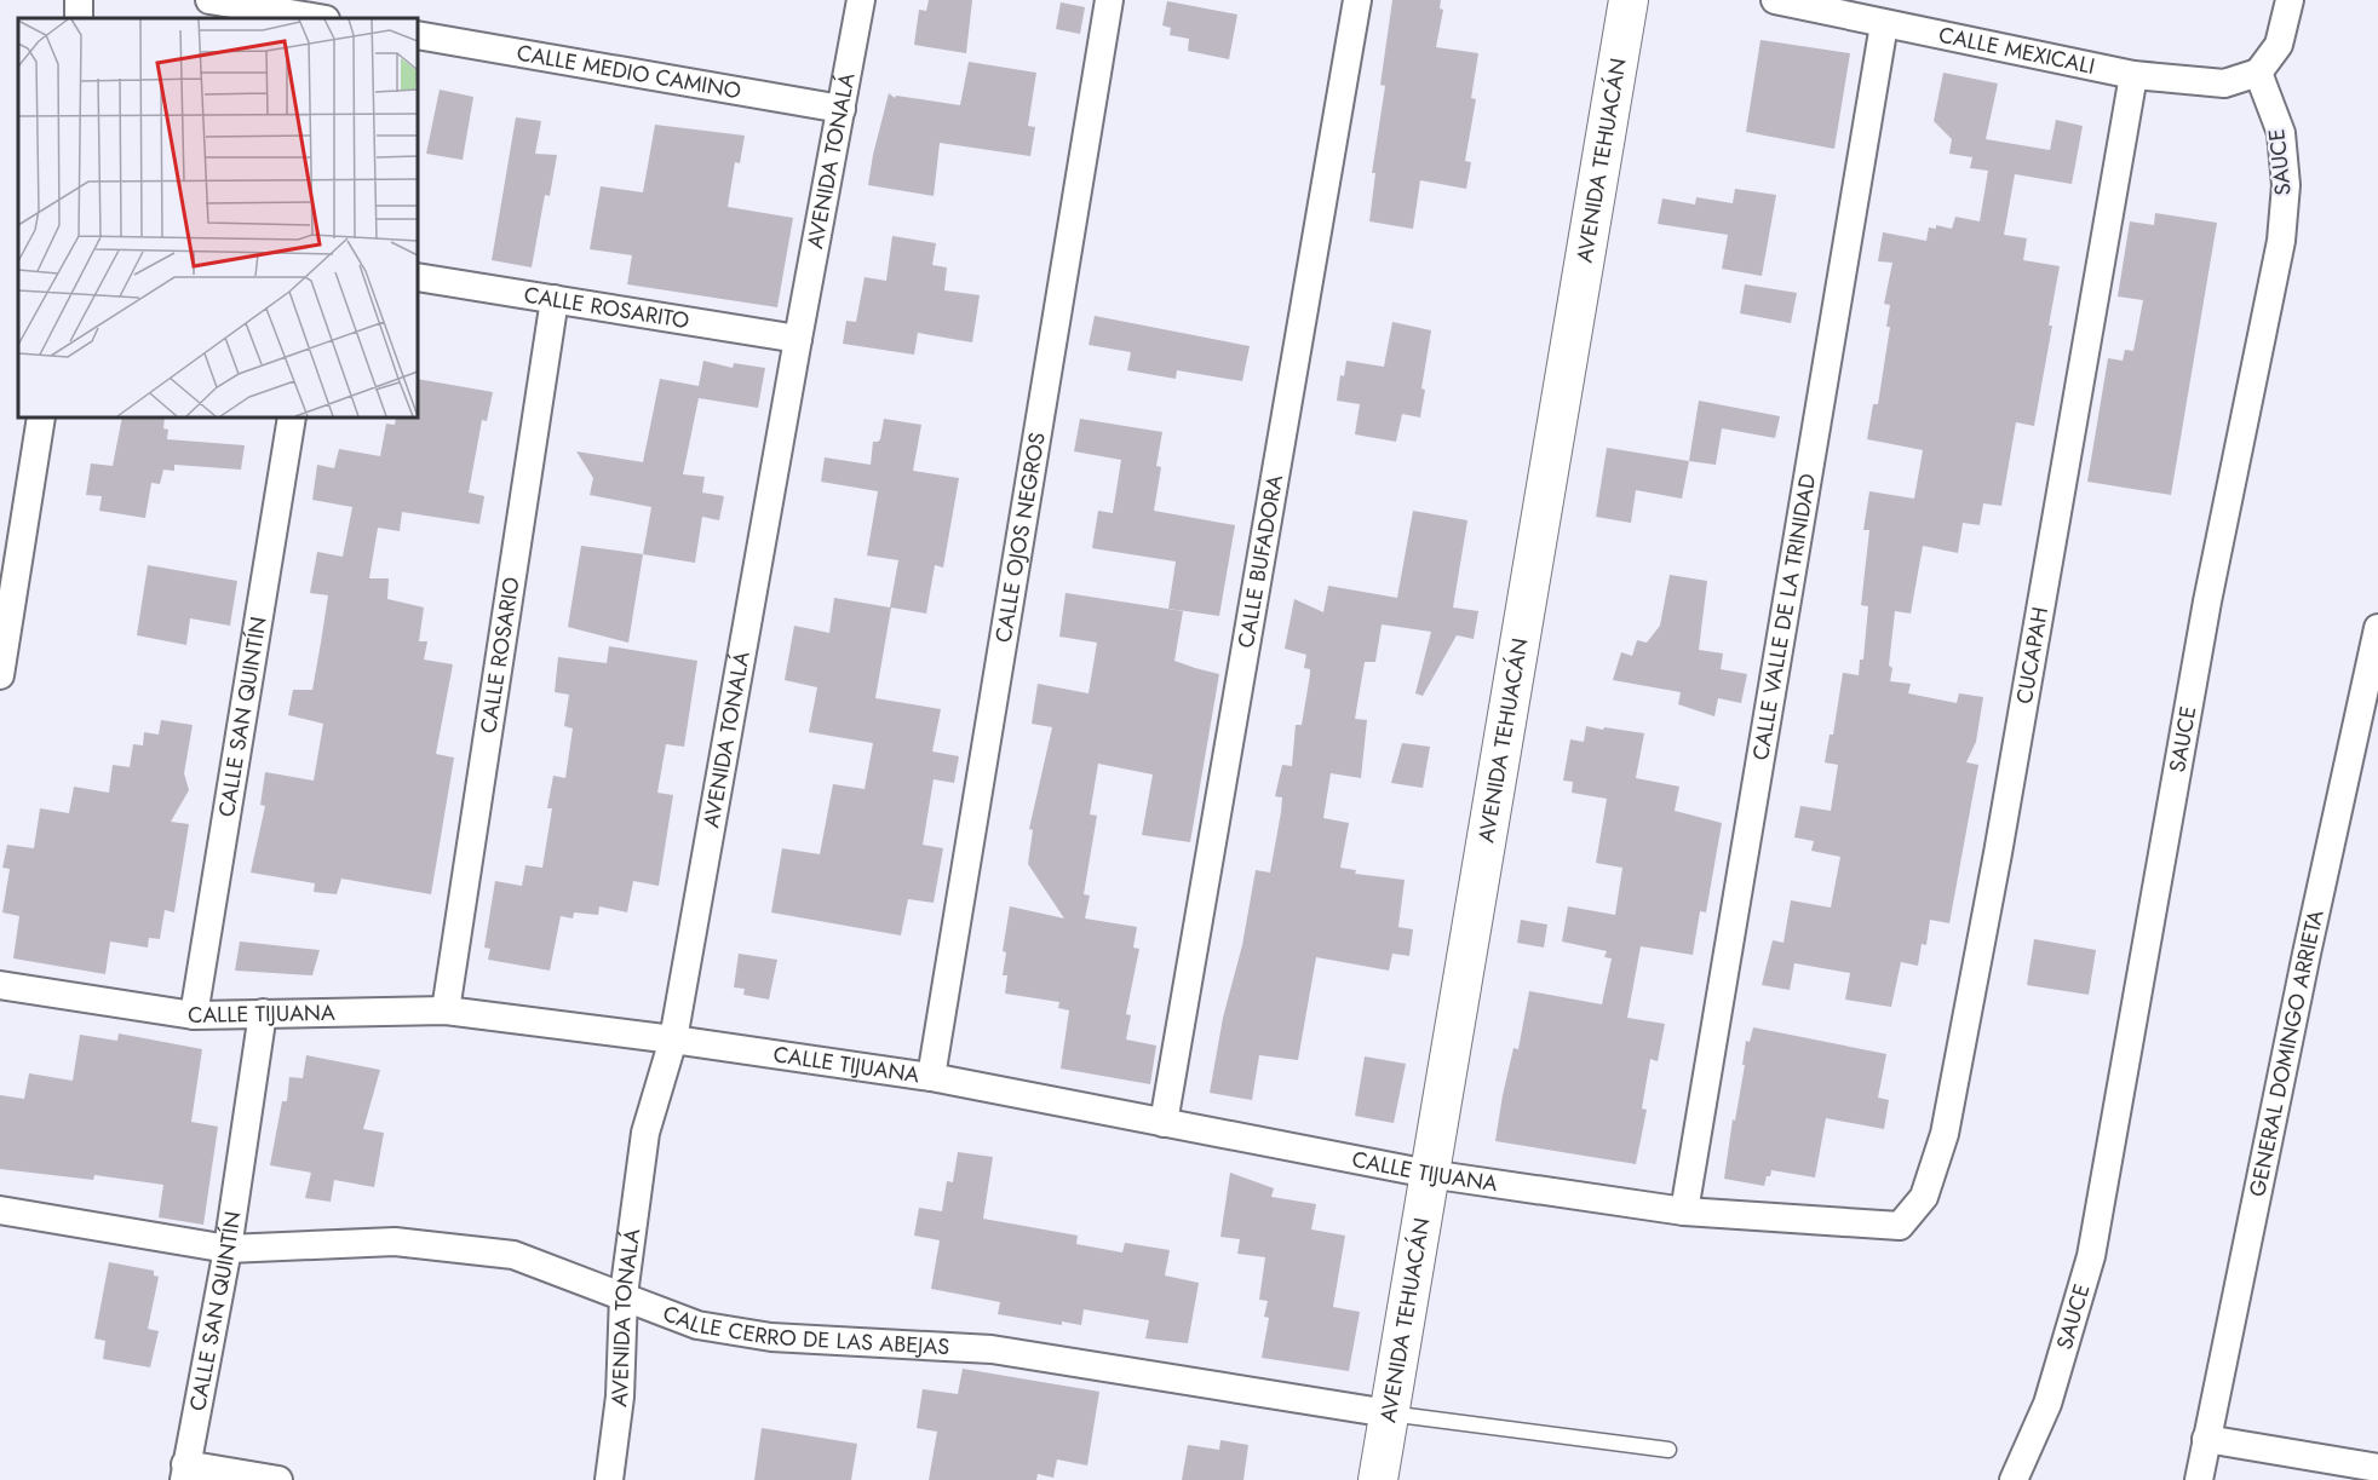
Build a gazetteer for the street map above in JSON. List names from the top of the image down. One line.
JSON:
{"streets":{"street":["CALLE MEXICALI","CALLE MEDIO CAMINO","AVENIDA TEHUACÁN","AVENIDA TONALÁ","SAUCE","CALLE ROSARITO","CALLE OJOS NEGROS","CALLE BUFADORA","CALLE VALLE DE LA TRINIDAD","CALLE ROSARIO","CUCAPAH","CALLE SAN QUINTÍN","CALLE TIJUANA","GENERAL DOMINGO ARRIETA","CALLE CERRO DE LAS ABEJAS"]},"crossings":[["CALLE MEXICALI","SAUCE"],["CALLE MEXICALI","CALLE VALLE DE LA TRINIDAD"],["CALLE MEXICALI","CUCAPAH"],["CALLE MEDIO CAMINO","AVENIDA TONALÁ"],["AVENIDA TEHUACÁN","CALLE TIJUANA"],["AVENIDA TEHUACÁN","CALLE CERRO DE LAS ABEJAS"],["AVENIDA TONALÁ","CALLE ROSARITO"],["AVENIDA TONALÁ","CALLE TIJUANA"],["AVENIDA TONALÁ","CALLE CERRO DE LAS ABEJAS"],["CALLE ROSARITO","CALLE ROSARIO"],["CALLE OJOS NEGROS","CALLE TIJUANA"],["CALLE BUFADORA","CALLE TIJUANA"],["CALLE VALLE DE LA TRINIDAD","CALLE TIJUANA"],["CALLE ROSARIO","CALLE TIJUANA"],["CUCAPAH","CALLE TIJUANA"],["CALLE SAN QUINTÍN","CALLE TIJUANA"],["CALLE SAN QUINTÍN","CALLE CERRO DE LAS ABEJAS"]]}
